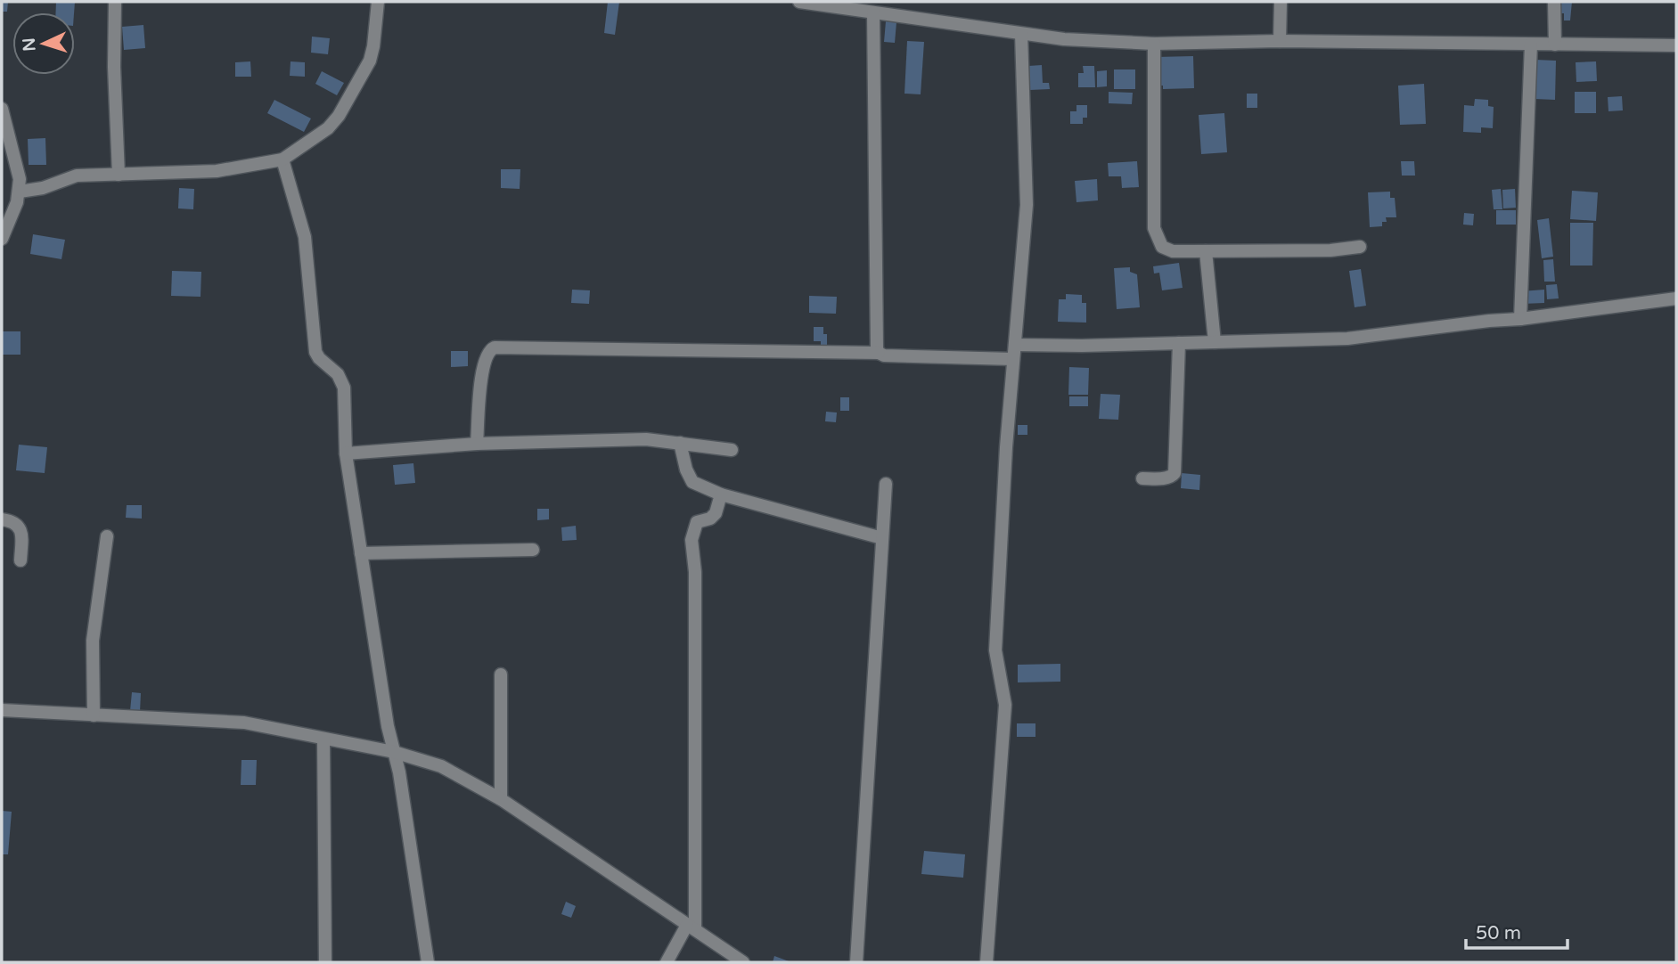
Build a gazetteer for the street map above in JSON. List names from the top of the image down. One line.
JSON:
{"scale_bar":"50 m","north":"left"}
